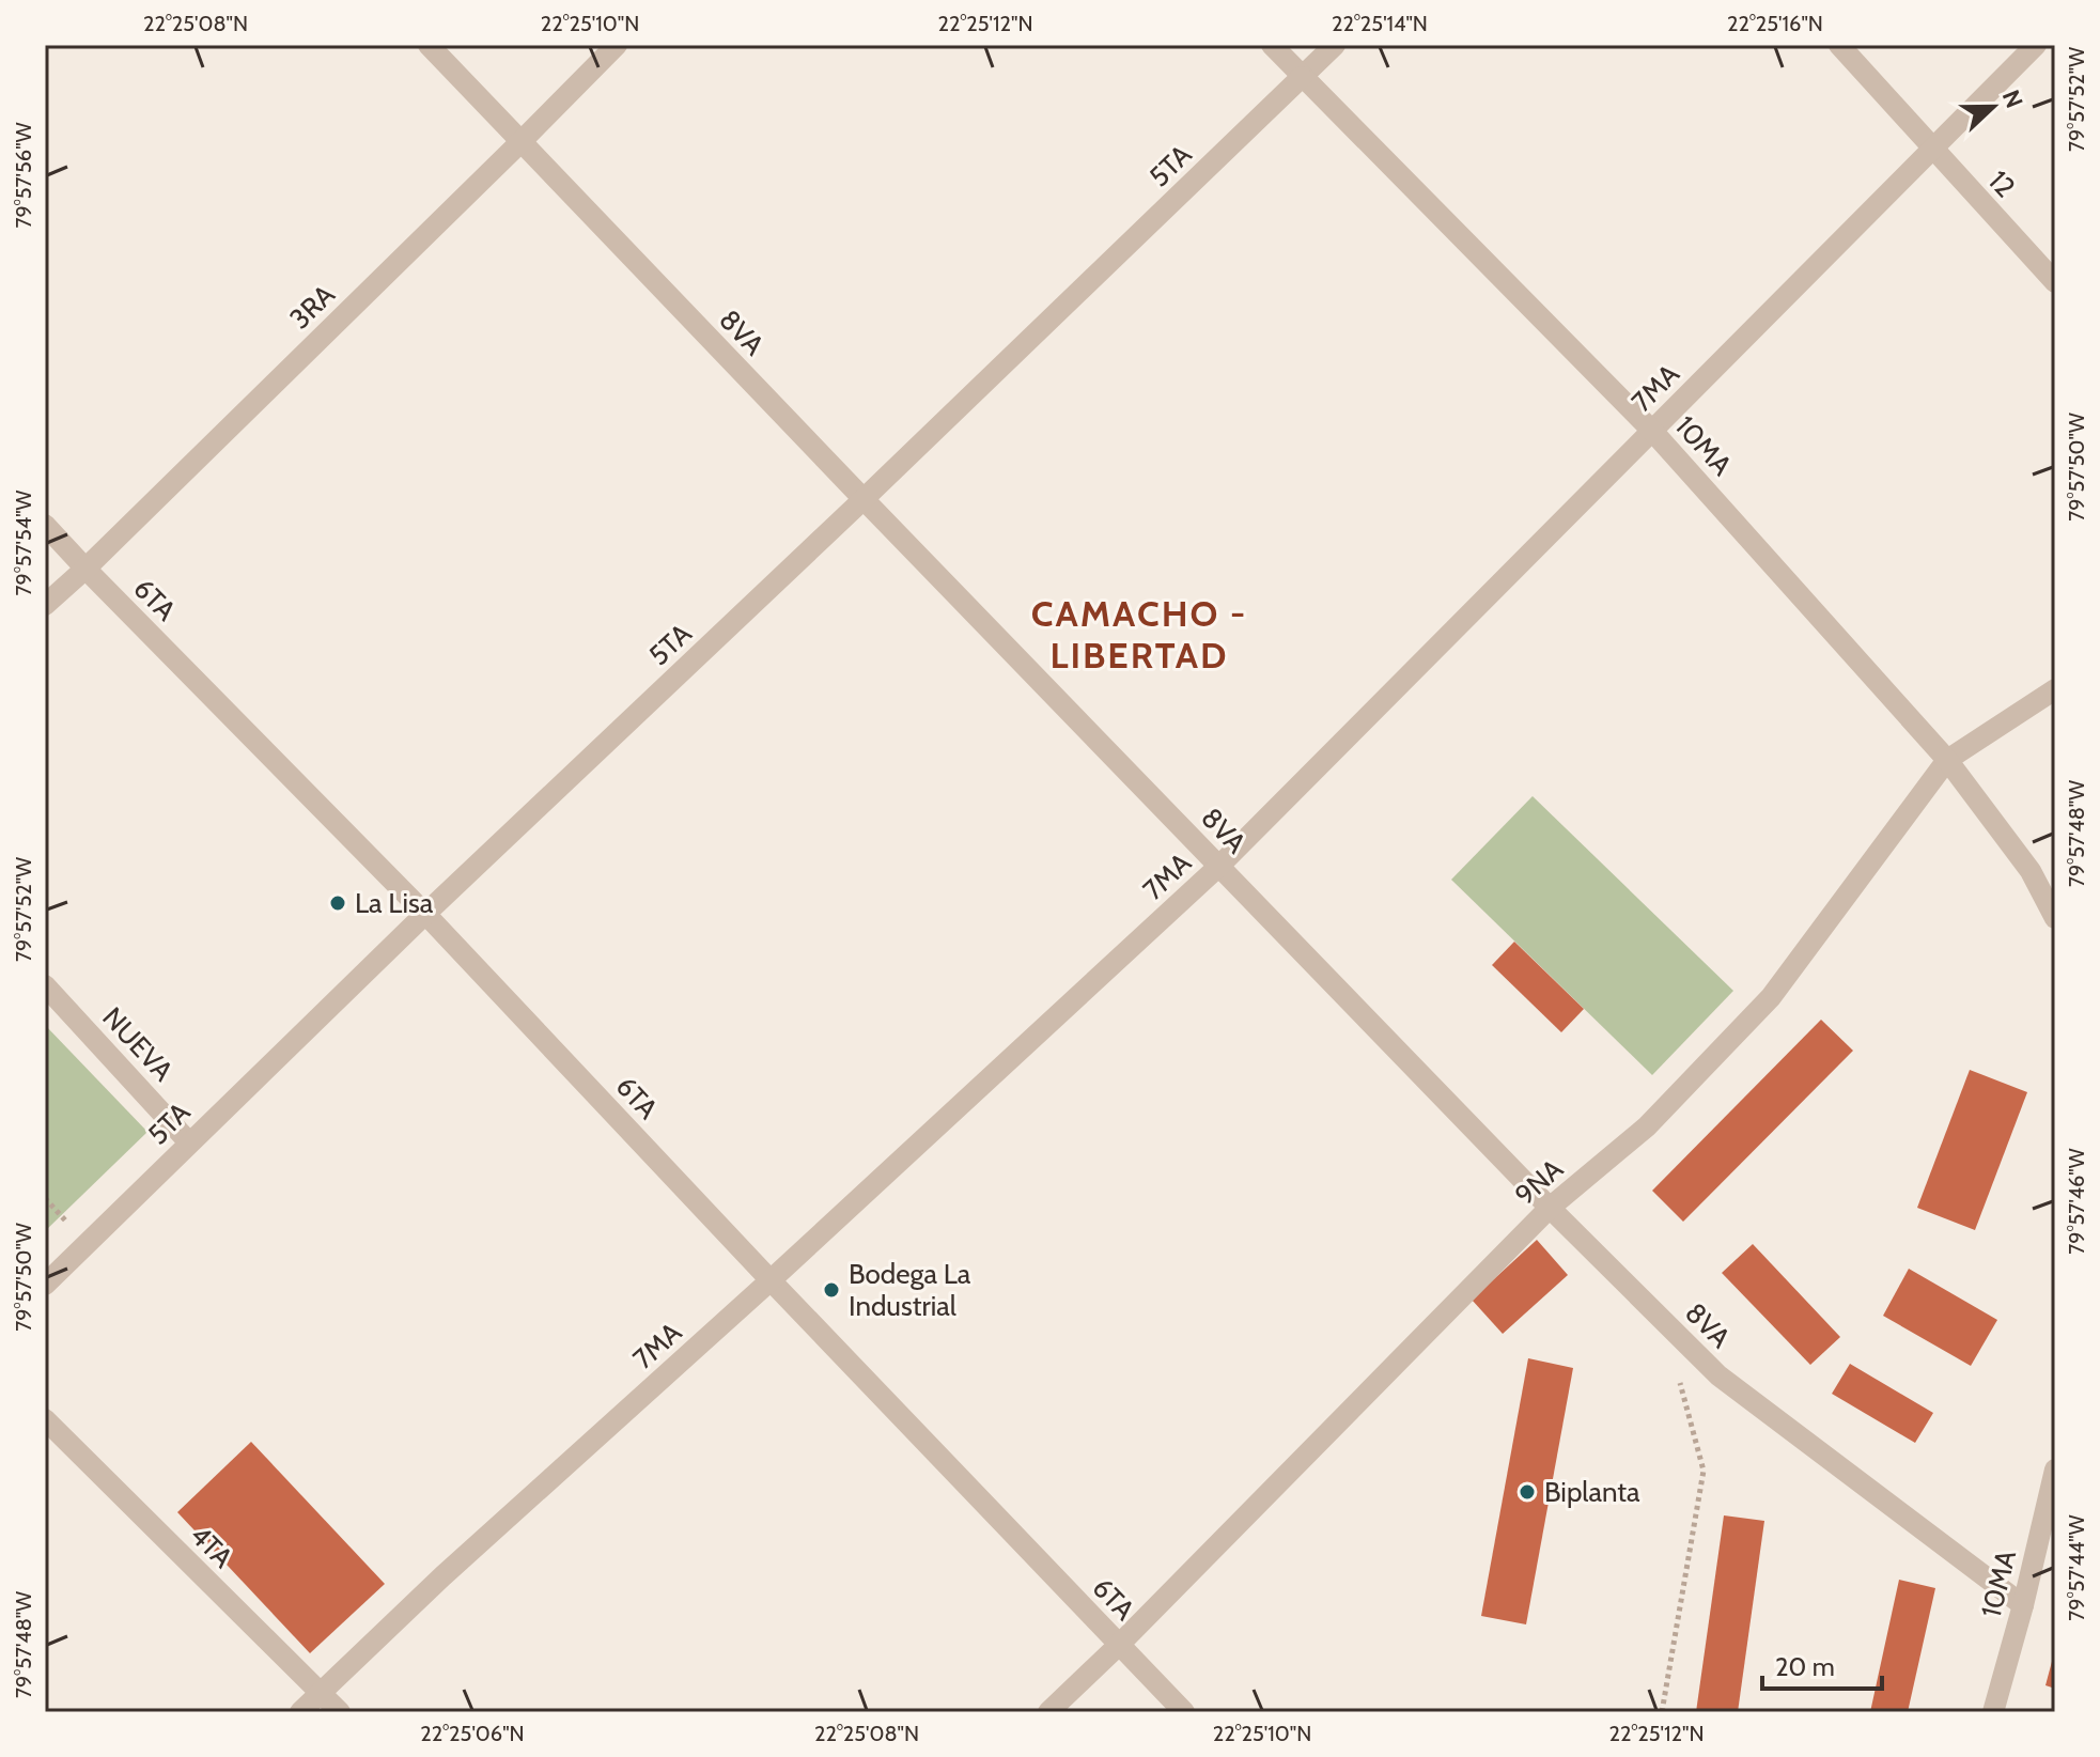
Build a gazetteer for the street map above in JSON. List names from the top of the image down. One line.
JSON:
{"streets":{"street":["5TA","12","3RA","8VA","7MA","10MA","6TA","NUEVA","9NA","4TA"]},"crossings":[["5TA","8VA"],["5TA","10MA"],["5TA","6TA"],["5TA","NUEVA"],["12","7MA"],["3RA","8VA"],["3RA","6TA"],["8VA","7MA"],["8VA","10MA"],["8VA","9NA"],["7MA","10MA"],["7MA","6TA"],["7MA","4TA"],["10MA","9NA"],["6TA","9NA"]],"districts":["CAMACHO - LIBERTAD"],"places":["La Lisa","Bodega La Industrial","Biplanta"],"scale_bar":"20 m","north":"right","coordinates":["22°25'08\"N","22°25'10\"N","22°25'12\"N","22°25'14\"N","22°25'16\"N","79°57'52\"W","79°57'56\"W","79°57'50\"W","79°57'54\"W","79°57'48\"W","79°57'46\"W","79°57'44\"W","22°25'06\"N"]}
